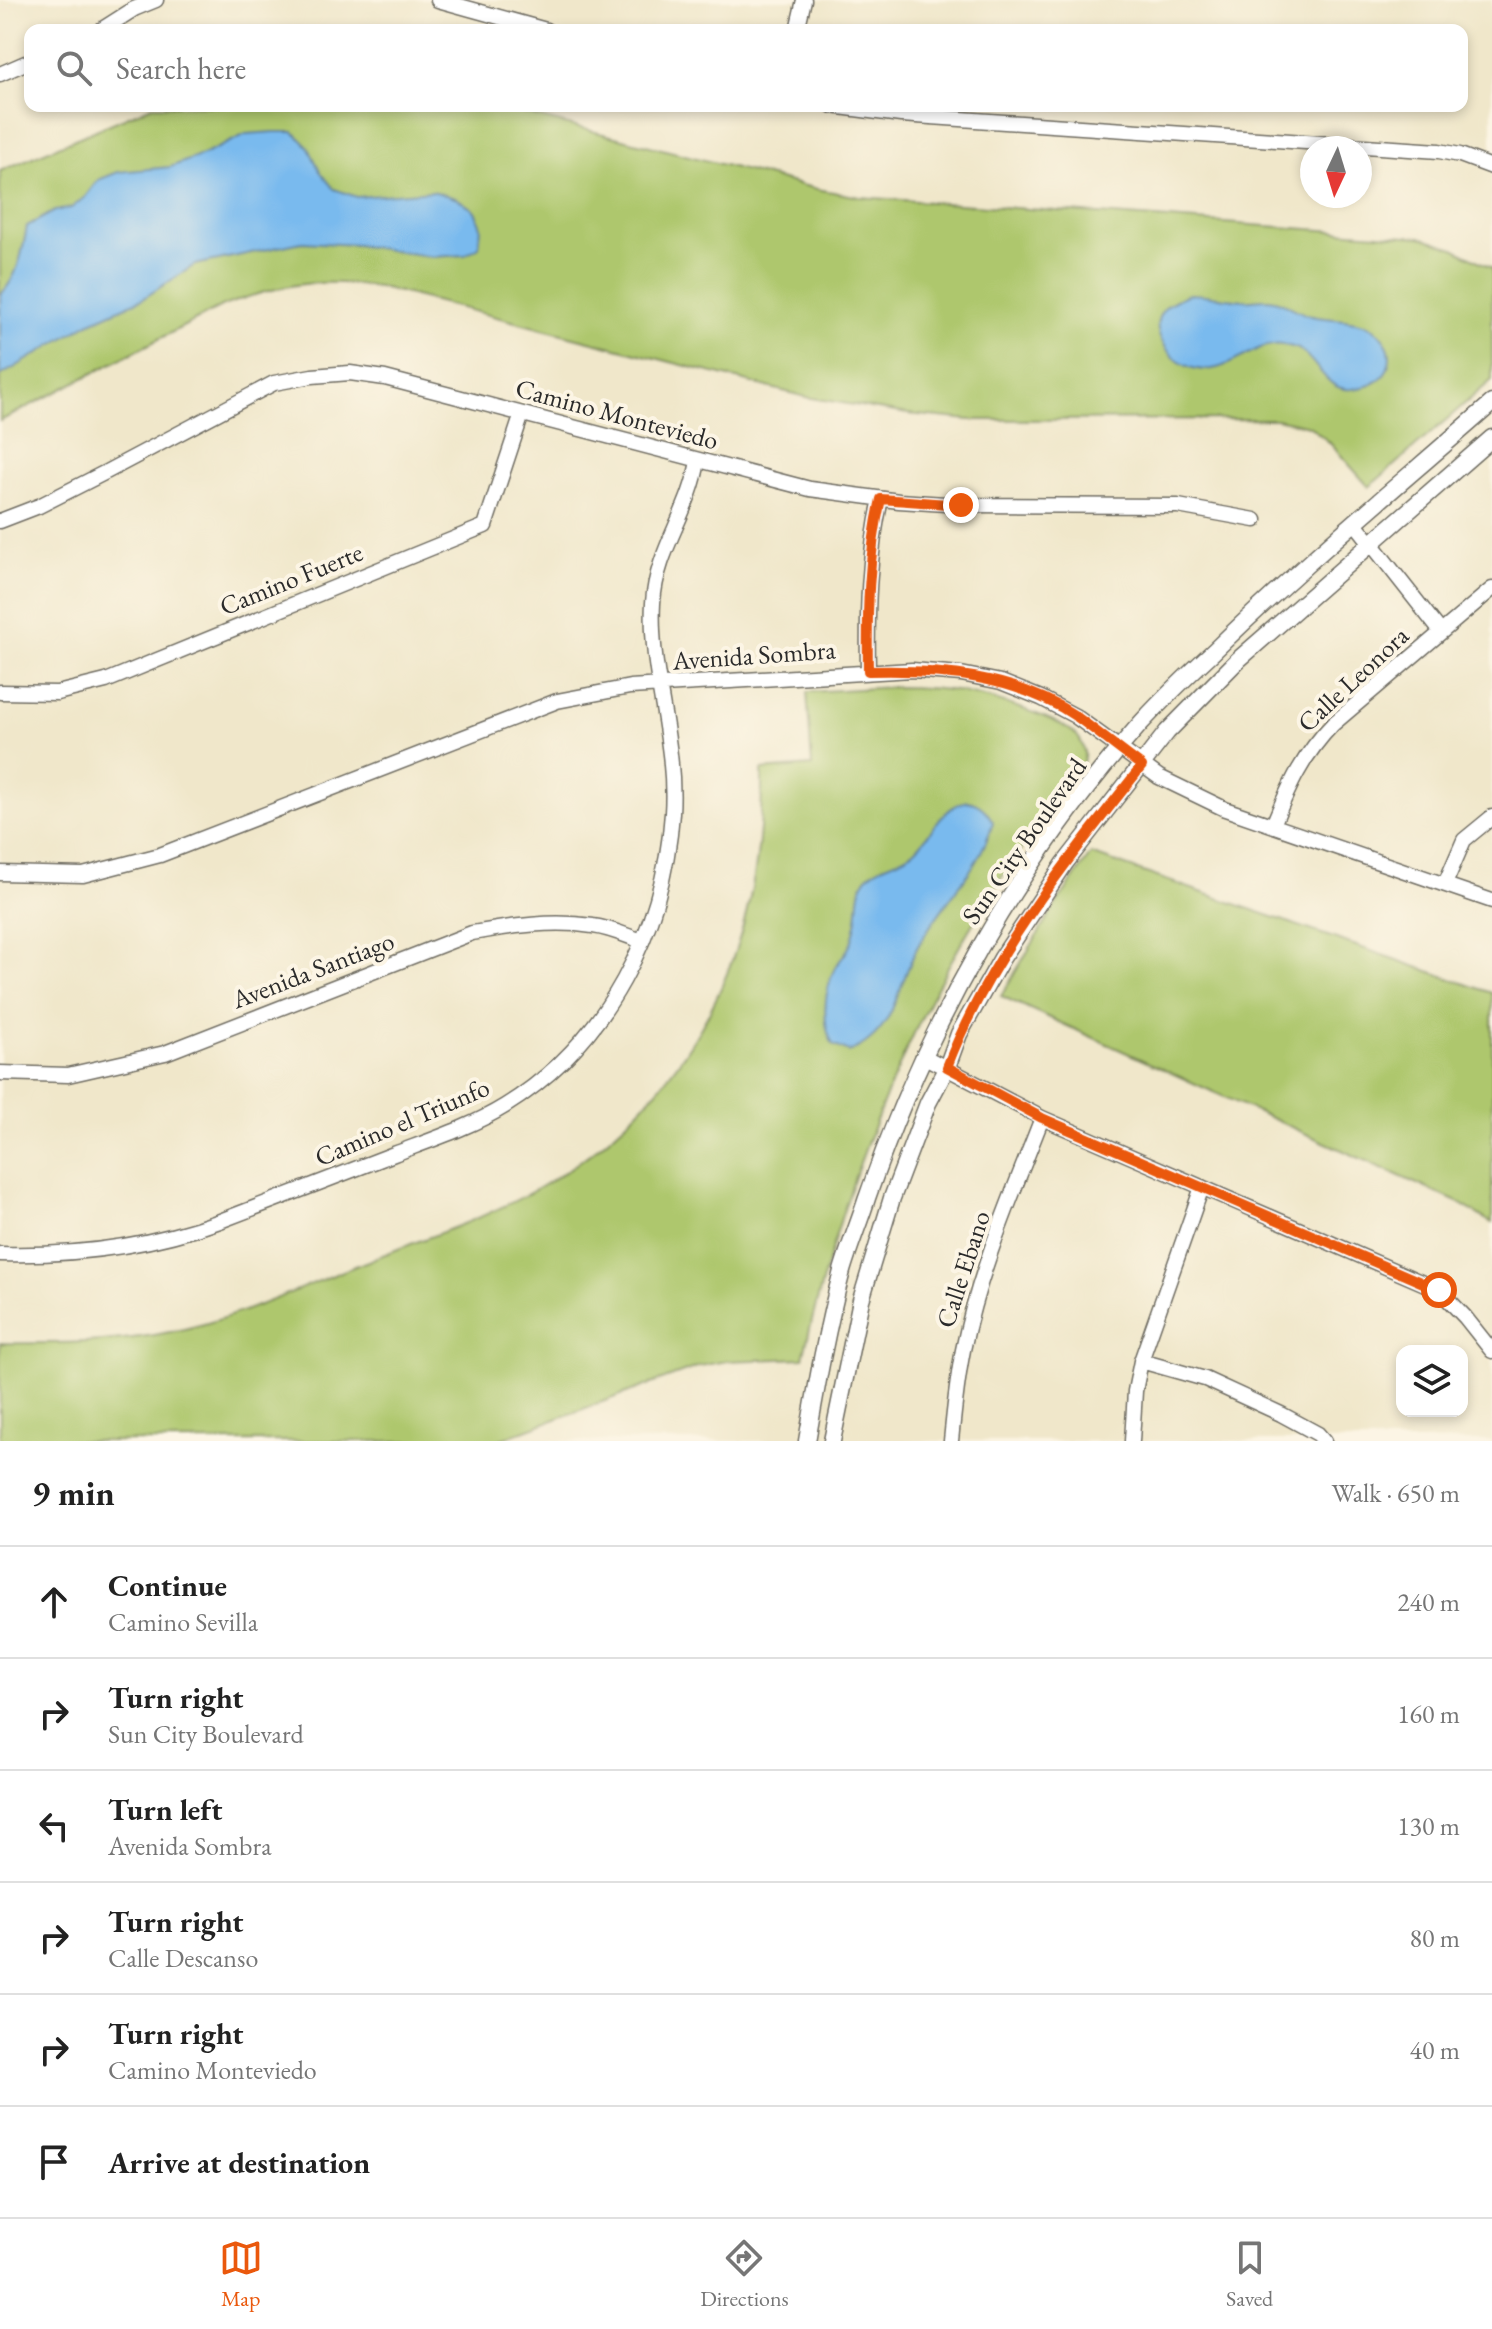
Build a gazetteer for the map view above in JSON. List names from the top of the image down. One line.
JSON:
{"streets":{"street":["Camino Monteviedo","Camino Fuerte","Avenida Sombra","Calle Leonora","Sun City Boulevard","Avenida Santiago","Camino el Triunfo","Calle Ebano"]},"crossings":[["Camino Monteviedo","Camino Fuerte"],["Camino Monteviedo","Camino el Triunfo"],["Avenida Sombra","Calle Leonora"],["Avenida Sombra","Sun City Boulevard"],["Avenida Sombra","Camino el Triunfo"],["Avenida Santiago","Camino el Triunfo"]],"north":"bottom","page":{"search":"Search here","heading":["9 min","Walk · 650 m"],"list":[["Continue","Camino Sevilla","240 m"],["Turn right","Sun City Boulevard","160 m"],["Turn left","Avenida Sombra","130 m"],["Turn right","Calle Descanso","80 m"],["Turn right","Camino Monteviedo","40 m"],"Arrive at destination"],"nav":["Map","Directions","Saved"]}}
